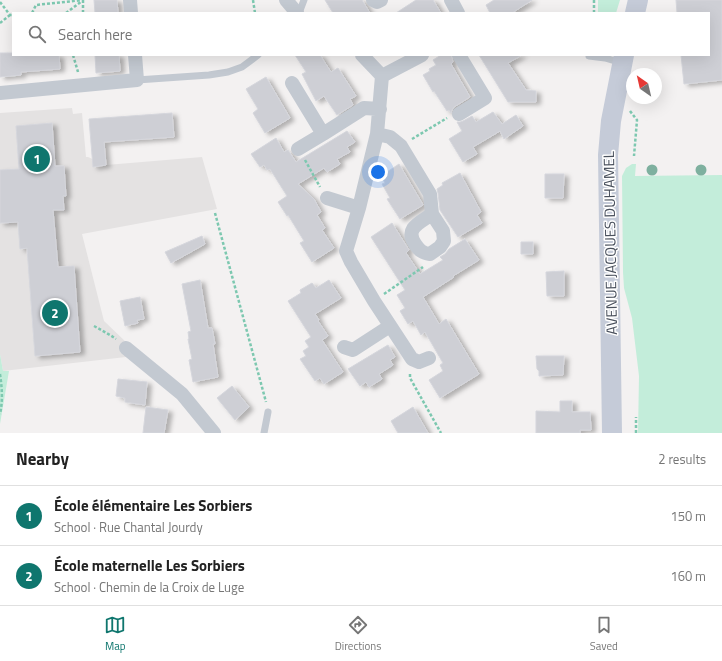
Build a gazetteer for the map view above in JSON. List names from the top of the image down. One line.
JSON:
{"streets":{"main road":["AVENUE JACQUES DUHAMEL"]},"north":"top left","page":{"search":"Search here","pins":["1","2"],"heading":["Nearby","2 results"],"list":[{"mark":"1","name":"École élémentaire Les Sorbiers","note":"School · Rue Chantal Jourdy","value":"150 m"},{"mark":"2","name":"École maternelle Les Sorbiers","note":"School · Chemin de la Croix de Luge","value":"160 m"}],"nav":["Map","Directions","Saved"]}}
